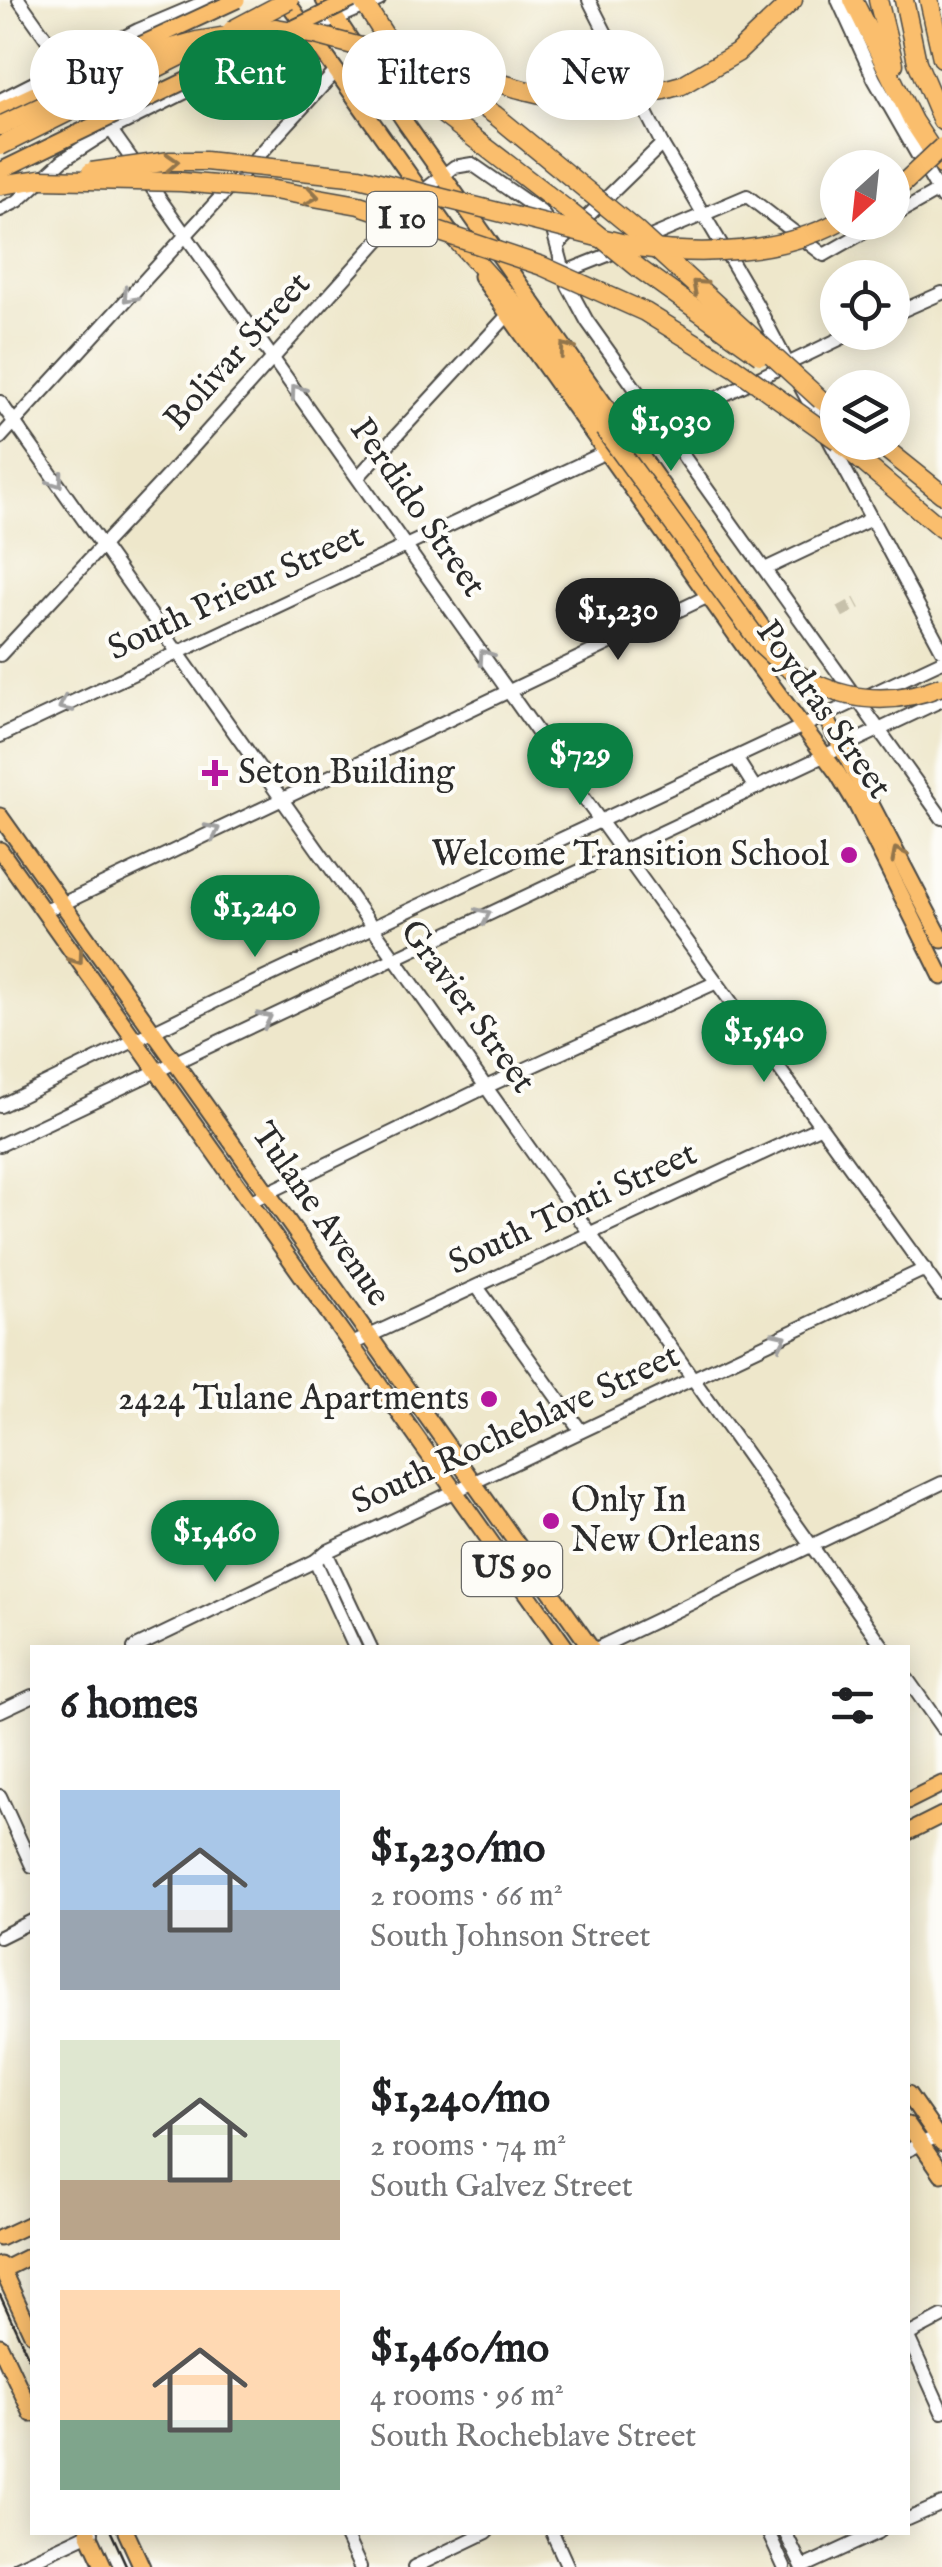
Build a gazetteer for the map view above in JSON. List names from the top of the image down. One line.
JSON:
{"streets":{"highway":["I 10"],"main road":["Poydras Street","Tulane Avenue","US 90"],"street":["Bolivar Street","Perdido Street","South Prieur Street","Gravier Street","South Tonti Street","South Rocheblave Street"]},"crossings":[["Bolivar Street","Perdido Street"],["Bolivar Street","Poydras Street"],["Bolivar Street","Gravier Street"],["Perdido Street","South Prieur Street"],["Perdido Street","South Tonti Street"],["Perdido Street","South Rocheblave Street"],["South Prieur Street","Poydras Street"],["South Prieur Street","Gravier Street"],["Gravier Street","South Tonti Street"],["Gravier Street","South Rocheblave Street"],["South Tonti Street","Tulane Avenue"],["Tulane Avenue","South Rocheblave Street"]],"places":{"health":["Seton Building"],"other":["Welcome Transition School","2424 Tulane Apartments","Only In New Orleans"]},"north":"bottom left","page":{"chip":["Buy","Rent","Filters","New"],"price":["$1,030","$1,230","$729","$1,240","$1,540","$1,460"],"heading":"6 homes","list":[{"name":"$1,230/mo","note":"2 rooms · 66 m² · South Johnson Street"},{"name":"$1,240/mo","note":"2 rooms · 74 m² · South Galvez Street"},{"name":"$1,460/mo","note":"4 rooms · 96 m² · South Rocheblave Street"}]}}
